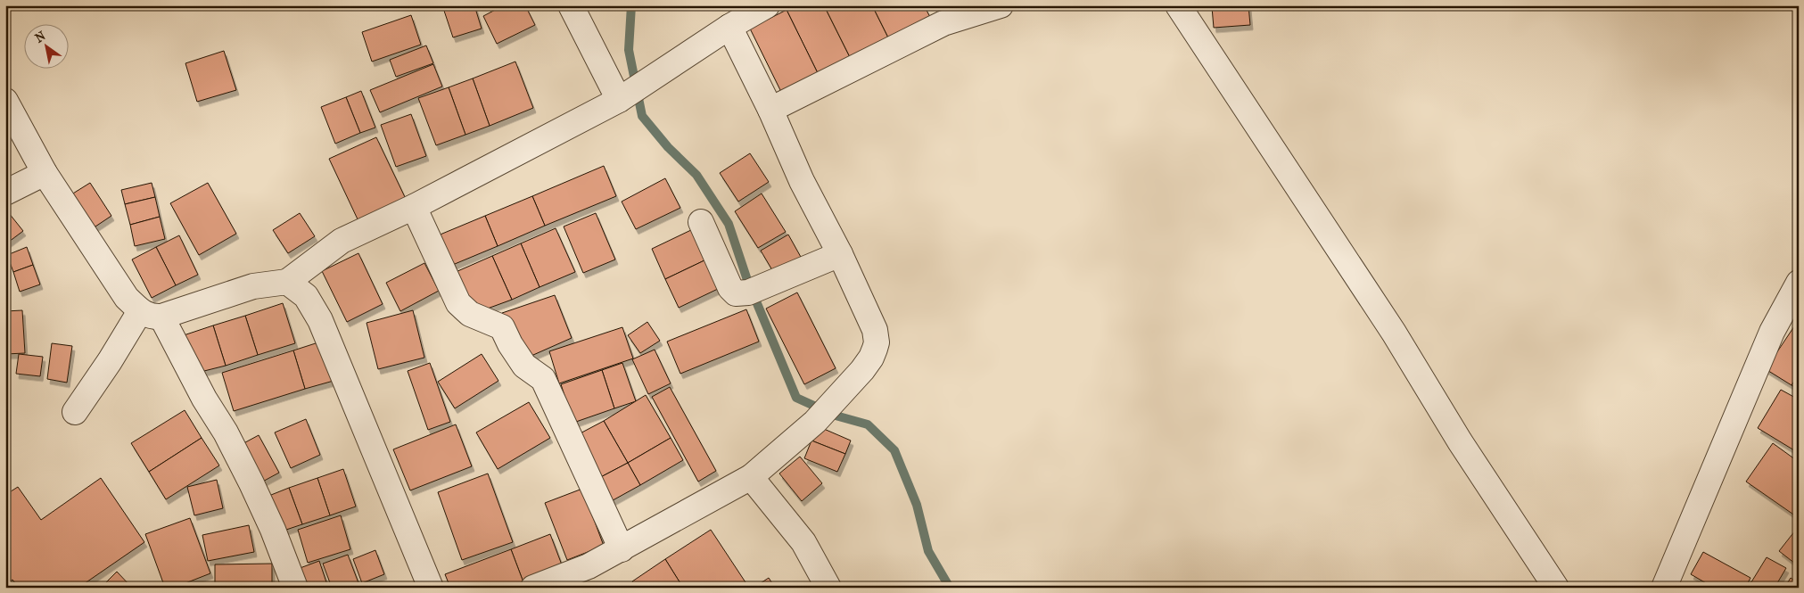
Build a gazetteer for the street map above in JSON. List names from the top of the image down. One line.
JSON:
{"north":"top left"}
